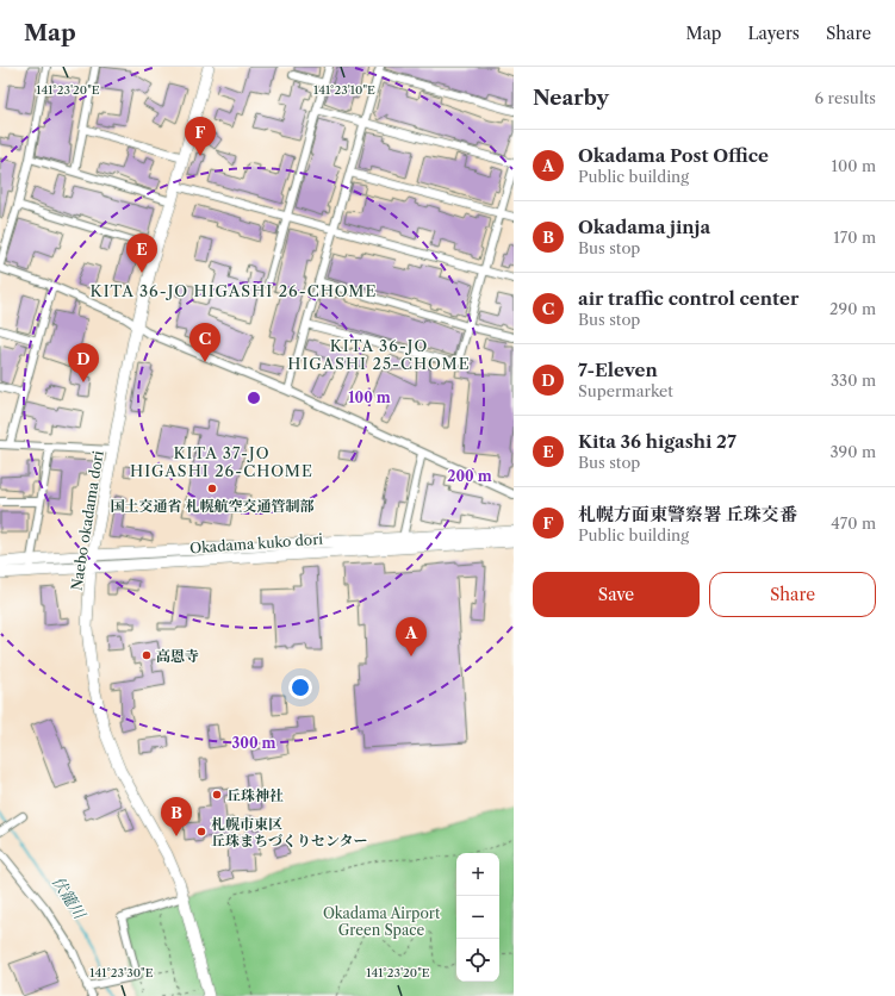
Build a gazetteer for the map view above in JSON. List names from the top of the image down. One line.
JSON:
{"streets":{"main road":["Naebo okadama dori","Okadama kuko dori"]},"crossings":[["Naebo okadama dori","Okadama kuko dori"]],"districts":["KITA 36-JO HIGASHI 26-CHOME","KITA 36-JO HIGASHI 25-CHOME","KITA 37-JO HIGASHI 26-CHOME"],"water":["伏籠川"],"parks":["Okadama Airport Green Space"],"places":["国土交通省 札幌航空交通管制部","高恩寺","丘珠神社","札幌市東区 丘珠まちづくりセンター"],"page":{"header":"Map","nav":["Map","Layers","Share"],"heading":["Nearby","6 results"],"pins":["F","E","C","D","A","B"],"list":[{"mark":"A","name":"Okadama Post Office","note":"Public building","value":"100 m"},{"mark":"B","name":"Okadama jinja","note":"Bus stop","value":"170 m"},{"mark":"C","name":"air traffic control center","note":"Bus stop","value":"290 m"},{"mark":"D","name":"7-Eleven","note":"Supermarket","value":"330 m"},{"mark":"E","name":"Kita 36 higashi 27","note":"Bus stop","value":"390 m"},{"mark":"F","name":"札幌方面東警察署 丘珠交番","note":"Public building","value":"470 m"}],"buttons":["Save","Share"],"map_buttons":["+","−"]},"coordinates":["141°23'20\"E","141°23'10\"E","141°23'30\"E"],"rings":["100 m","200 m","300 m"]}
